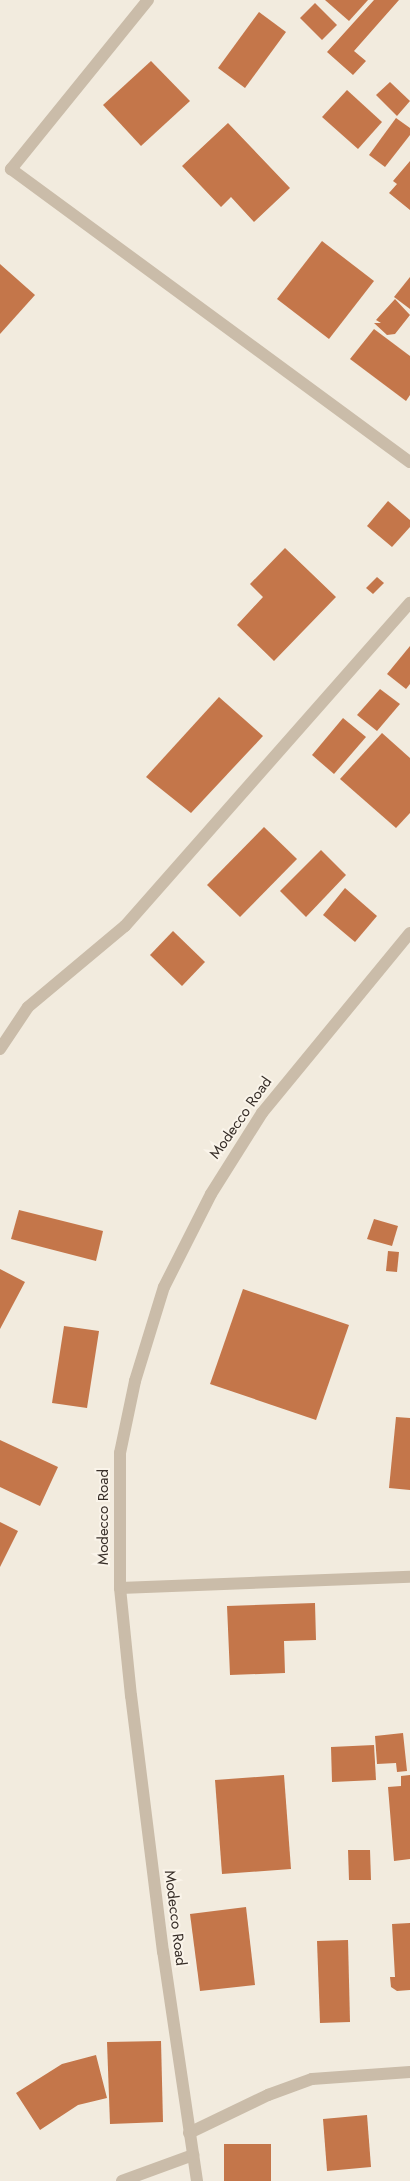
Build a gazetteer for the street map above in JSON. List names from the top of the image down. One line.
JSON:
{"streets":{"street":["Modecco Road"]}}
